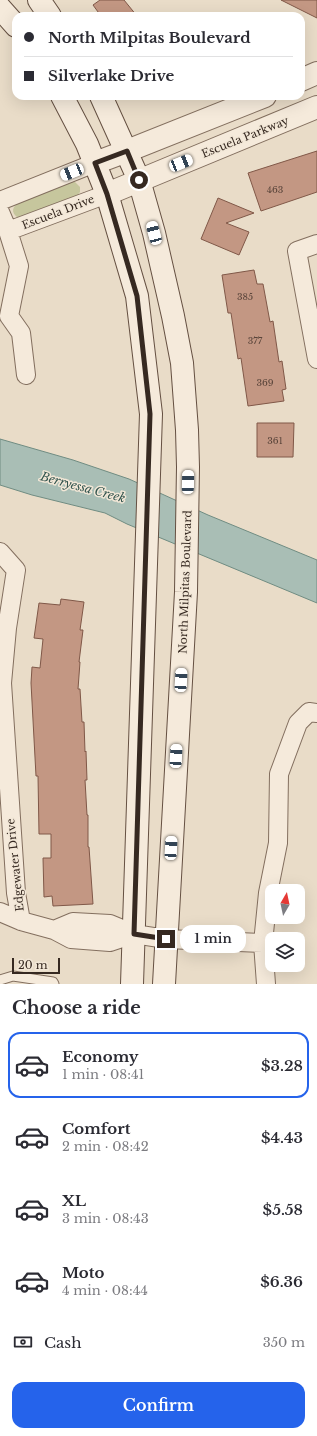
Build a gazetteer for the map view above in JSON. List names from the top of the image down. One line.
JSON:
{"streets":{"main road":["Escuela Parkway","North Milpitas Boulevard"],"street":["Escuela Drive","Edgewater Drive"]},"crossings":[["Escuela Parkway","Escuela Drive"],["Escuela Parkway","North Milpitas Boulevard"]],"water":["Berryessa Creek"],"house_numbers":["463","385","377","369","361"],"scale_bar":"20 m","north":"top","page":{"banner":["North Milpitas Boulevard","Silverlake Drive"],"bubble":"1 min","scale":"20 m","heading":"Choose a ride","list":[{"name":"Economy","note":"1 min · 08:41","value":"$3.28"},{"name":"Comfort","note":"2 min · 08:42","value":"$4.43"},{"name":"XL","note":"3 min · 08:43","value":"$5.58"},{"name":"Moto","note":"4 min · 08:44","value":"$6.36"}],"pay":["Cash","350 m"],"buttons":"Confirm"}}
